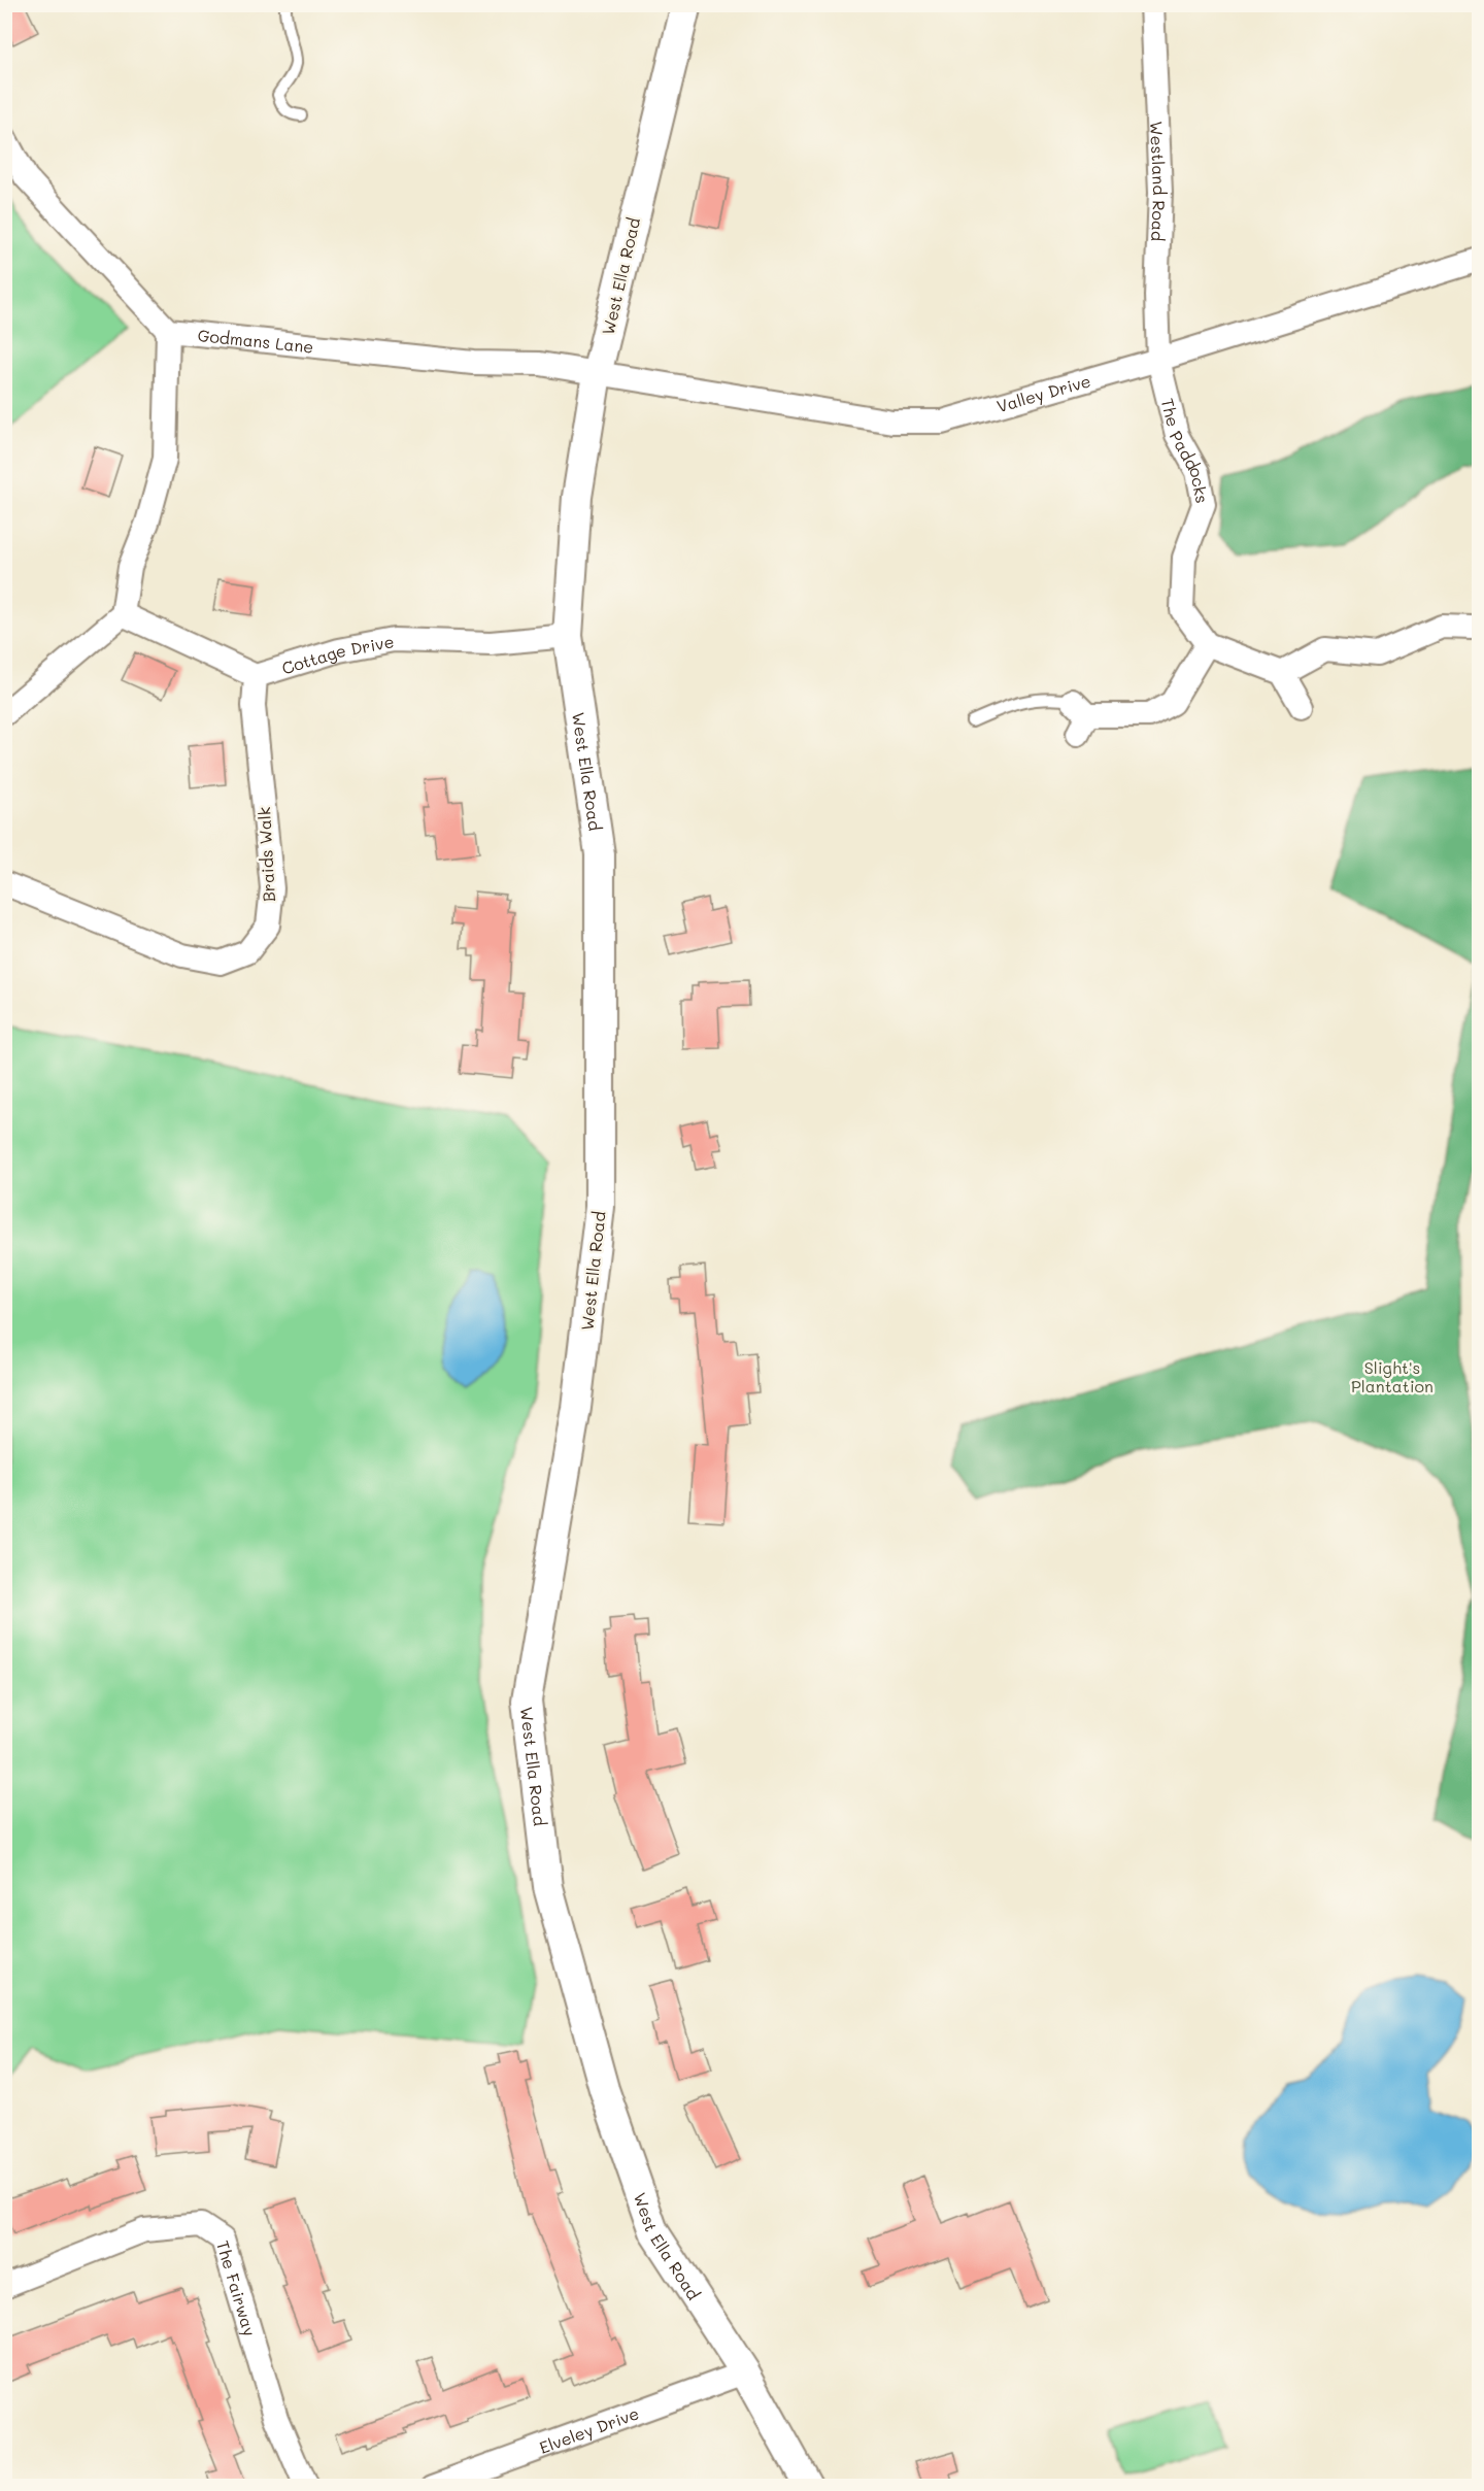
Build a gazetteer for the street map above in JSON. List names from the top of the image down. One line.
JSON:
{"streets":{"street":["Westland Road","West Ella Road","Godmans Lane","Valley Drive","The Paddocks","Cottage Drive","Braids Walk","The Fairway","Elveley Drive"]},"crossings":[["Westland Road","Valley Drive"],["Westland Road","The Paddocks"],["West Ella Road","Godmans Lane"],["West Ella Road","Valley Drive"],["West Ella Road","Cottage Drive"],["West Ella Road","Elveley Drive"],["Godmans Lane","Valley Drive"],["Valley Drive","The Paddocks"],["Cottage Drive","Braids Walk"]],"parks":["Slight's Plantation"]}
